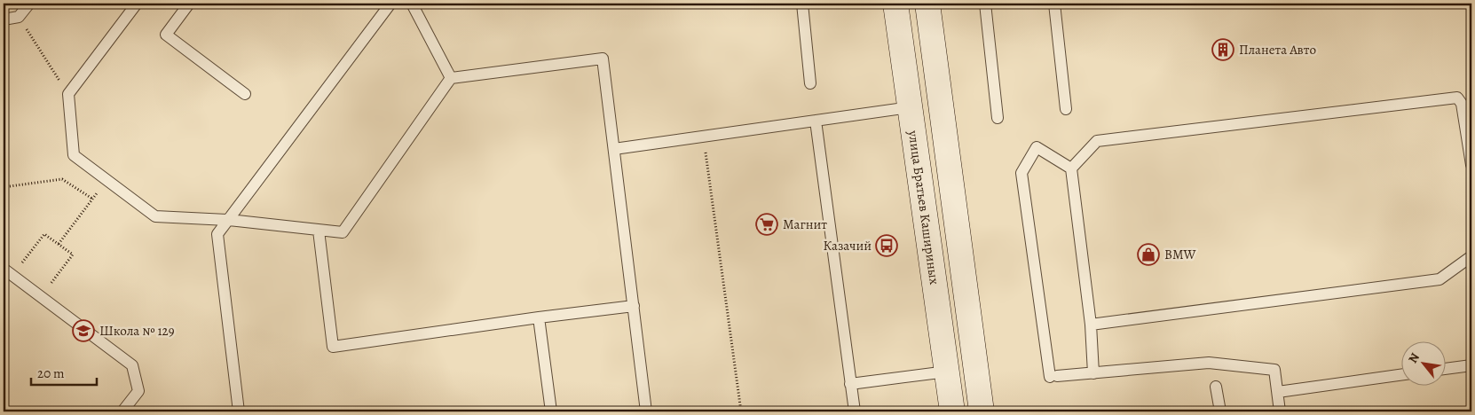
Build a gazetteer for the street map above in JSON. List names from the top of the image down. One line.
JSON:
{"streets":{"main road":["улица Братьев Кашириных"]},"places":{"building":["Планета Авто"],"supermarket":["Магнит"],"bus stop":["Казачий"],"shop":["BMW"],"school or university":["Школа № 129"]},"scale_bar":"20 m","north":"top left"}
